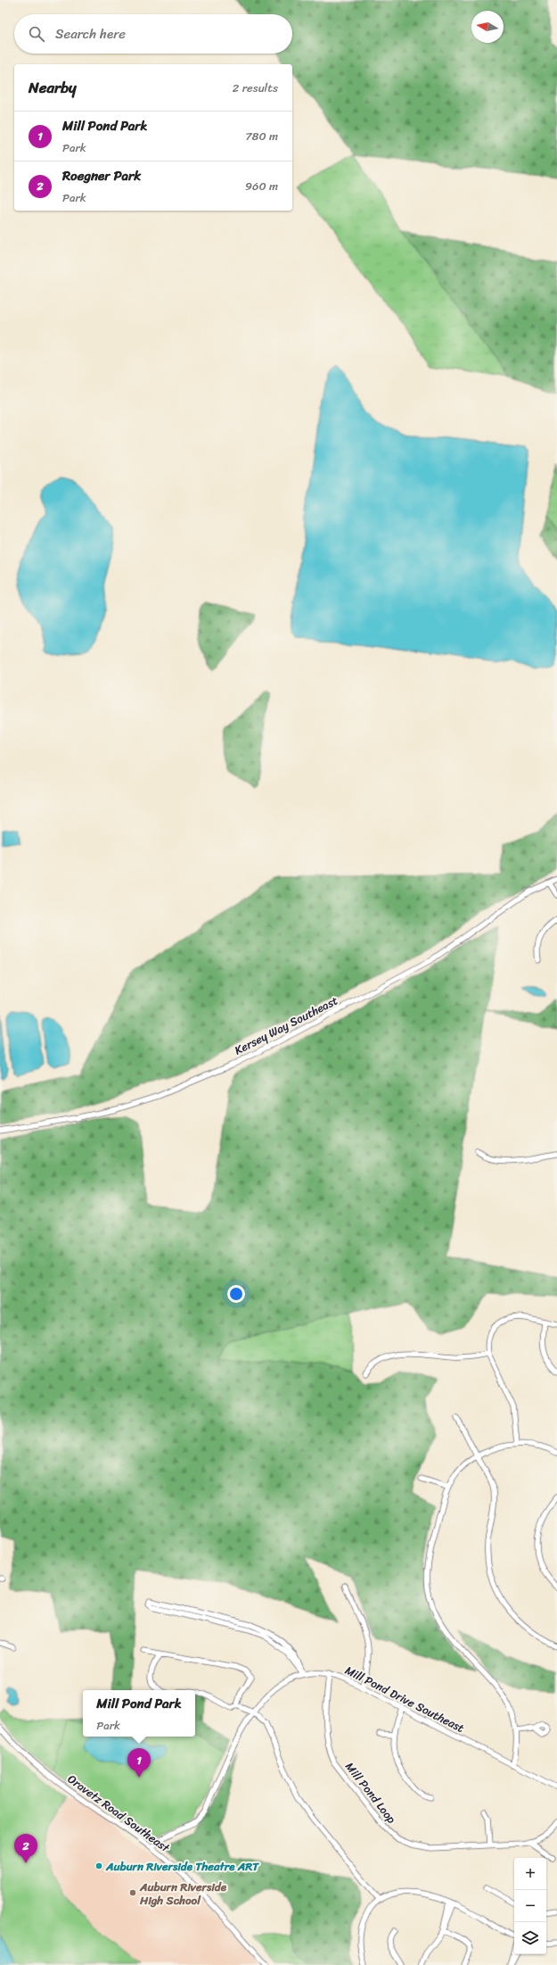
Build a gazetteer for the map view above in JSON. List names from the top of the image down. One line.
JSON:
{"streets":{"street":["Kersey Way Southeast","Mill Pond Drive Southeast","Mill Pond Loop","Oravetz Road Southeast"]},"crossings":[["Mill Pond Drive Southeast","Mill Pond Loop"],["Mill Pond Drive Southeast","Oravetz Road Southeast"]],"places":["Auburn Riverside Theatre ART","Auburn Riverside High School"],"north":"left","page":{"search":"Search here","heading":["Nearby","2 results"],"list":[{"mark":"1","name":"Mill Pond Park","note":"Park","value":"780 m"},{"mark":"2","name":"Roegner Park","note":"Park","value":"960 m"}],"popup":["Mill Pond Park","Park"],"pins":["1","2"],"map_buttons":["+","−"]}}
